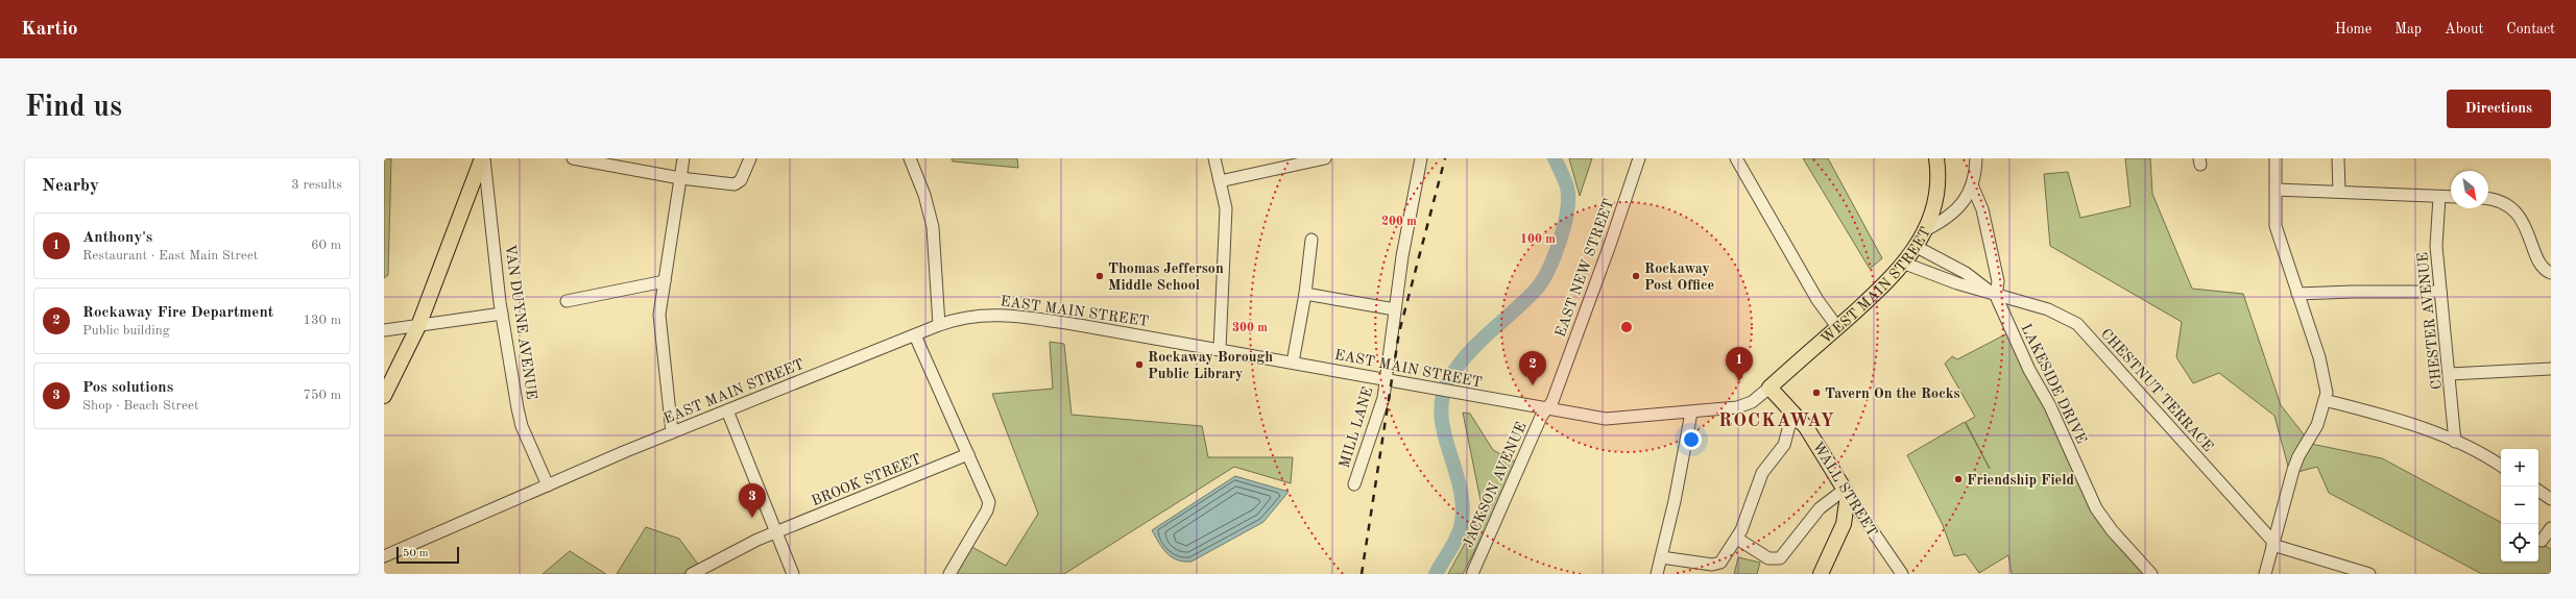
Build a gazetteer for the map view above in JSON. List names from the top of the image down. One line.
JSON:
{"streets":{"main road":["WEST MAIN STREET","WALL STREET"],"street":["EAST NEW STREET","EAST MAIN STREET","CHESTER AVENUE","VAN DUYNE AVENUE","LAKESIDE DRIVE","CHESTNUT TERRACE","MILL LANE","BROOK STREET","JACKSON AVENUE"]},"crossings":[["EAST NEW STREET","EAST MAIN STREET"],["EAST NEW STREET","JACKSON AVENUE"],["WEST MAIN STREET","EAST MAIN STREET"],["WEST MAIN STREET","CHESTNUT TERRACE"],["WEST MAIN STREET","WALL STREET"],["EAST MAIN STREET","VAN DUYNE AVENUE"],["EAST MAIN STREET","MILL LANE"],["EAST MAIN STREET","JACKSON AVENUE"],["EAST MAIN STREET","WALL STREET"],["LAKESIDE DRIVE","CHESTNUT TERRACE"]],"districts":["ROCKAWAY"],"places":["Thomas Jefferson Middle School","Rockaway Post Office","Rockaway Borough Public Library","Tavern On the Rocks","Friendship Field"],"scale_bar":"50 m","north":"bottom right","page":{"header":"Kartio","nav":["Home","Map","About","Contact"],"buttons":"Directions","title":"Find us","heading":["Nearby","3 results"],"list":[{"mark":"1","name":"Anthony's","note":"Restaurant · East Main Street","value":"60 m"},{"mark":"2","name":"Rockaway Fire Department","note":"Public building","value":"130 m"},{"mark":"3","name":"Pos solutions","note":"Shop · Beach Street","value":"750 m"}],"pins":["1","2","3"],"map_buttons":["+","−"],"scale":"50 m"},"rings":["200 m","100 m","300 m"]}
